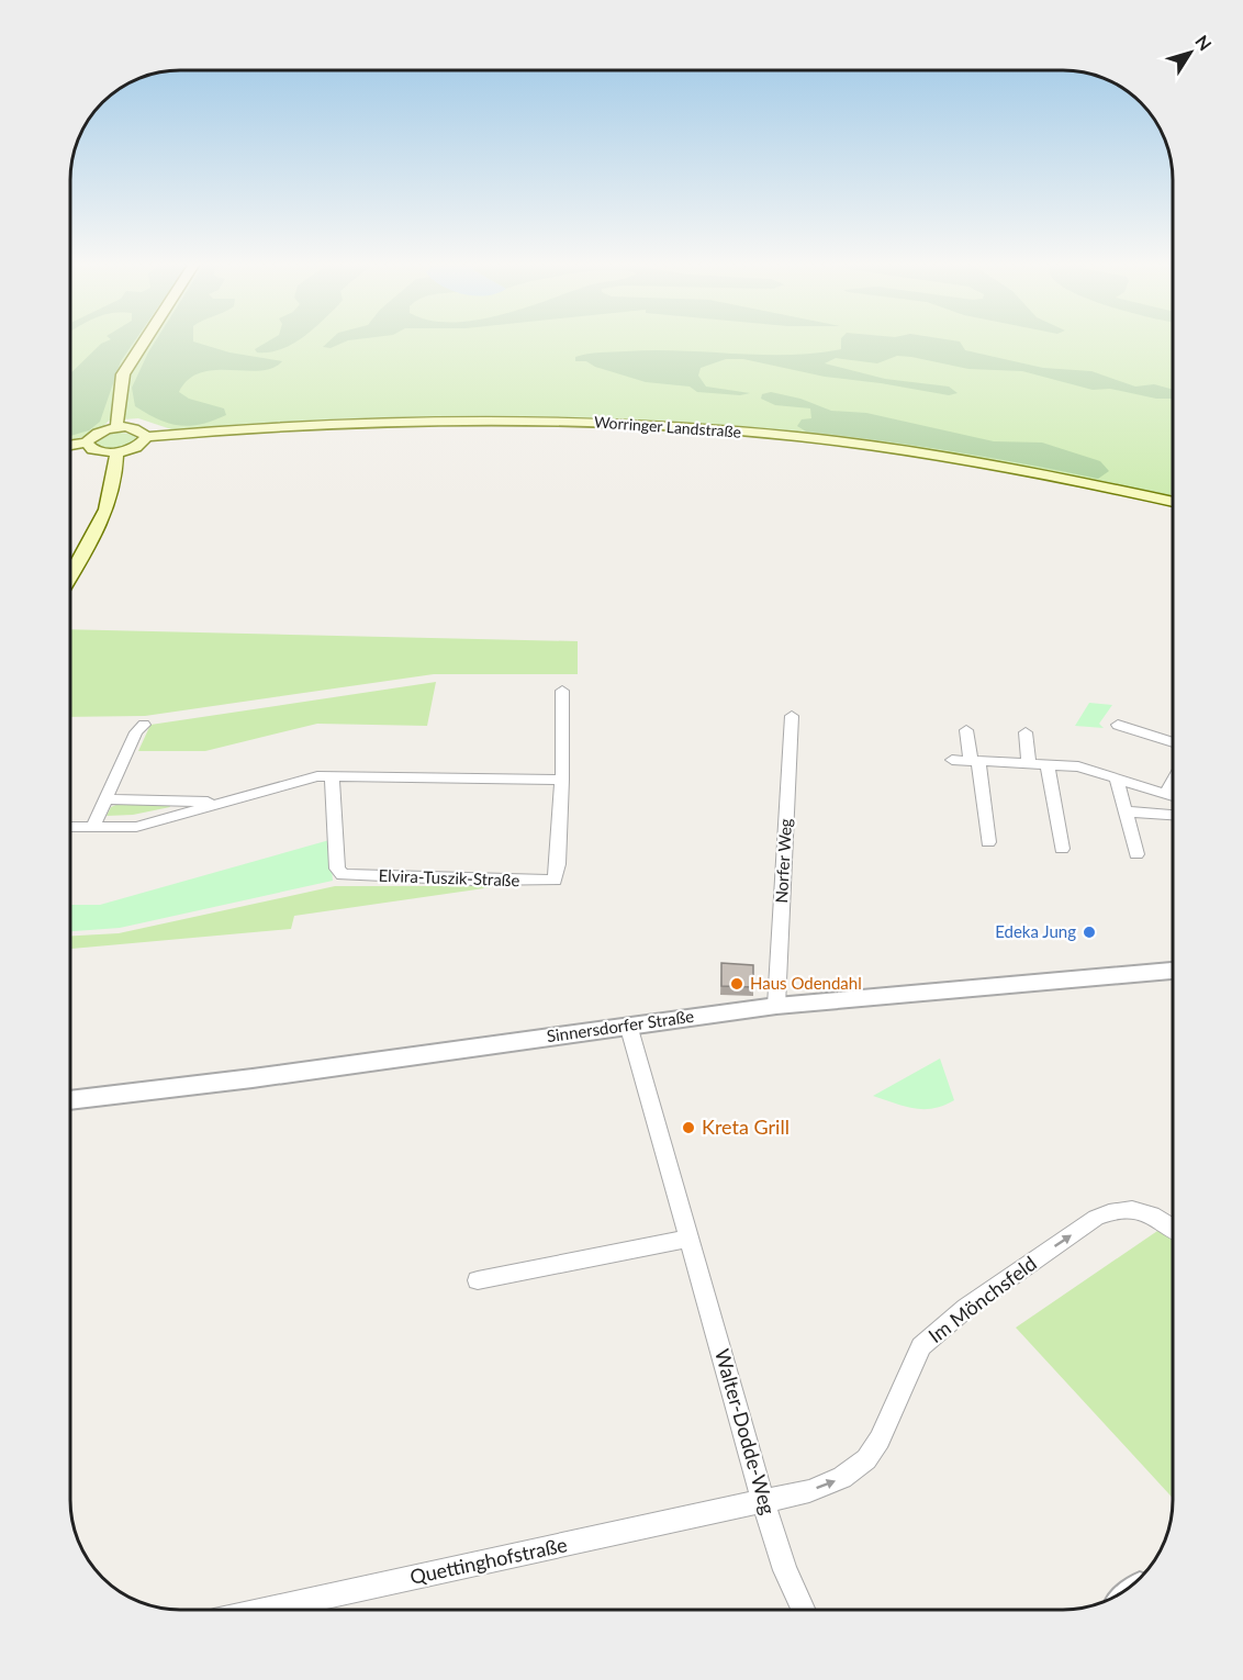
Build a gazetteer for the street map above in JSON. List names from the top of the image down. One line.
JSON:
{"streets":{"main road":["Worringer Landstraße"],"street":["Norfer Weg","Elvira-Tuszik-Straße","Sinnersdorfer Straße","Im Mönchsfeld","Walter-Dodde-Weg","Quettinghofstraße"]},"crossings":[["Norfer Weg","Sinnersdorfer Straße"],["Sinnersdorfer Straße","Walter-Dodde-Weg"],["Im Mönchsfeld","Walter-Dodde-Weg"],["Im Mönchsfeld","Quettinghofstraße"],["Walter-Dodde-Weg","Quettinghofstraße"]],"one_way":["Im Mönchsfeld"],"places":["Edeka Jung","Haus Odendahl","Kreta Grill"],"north":"top right"}
